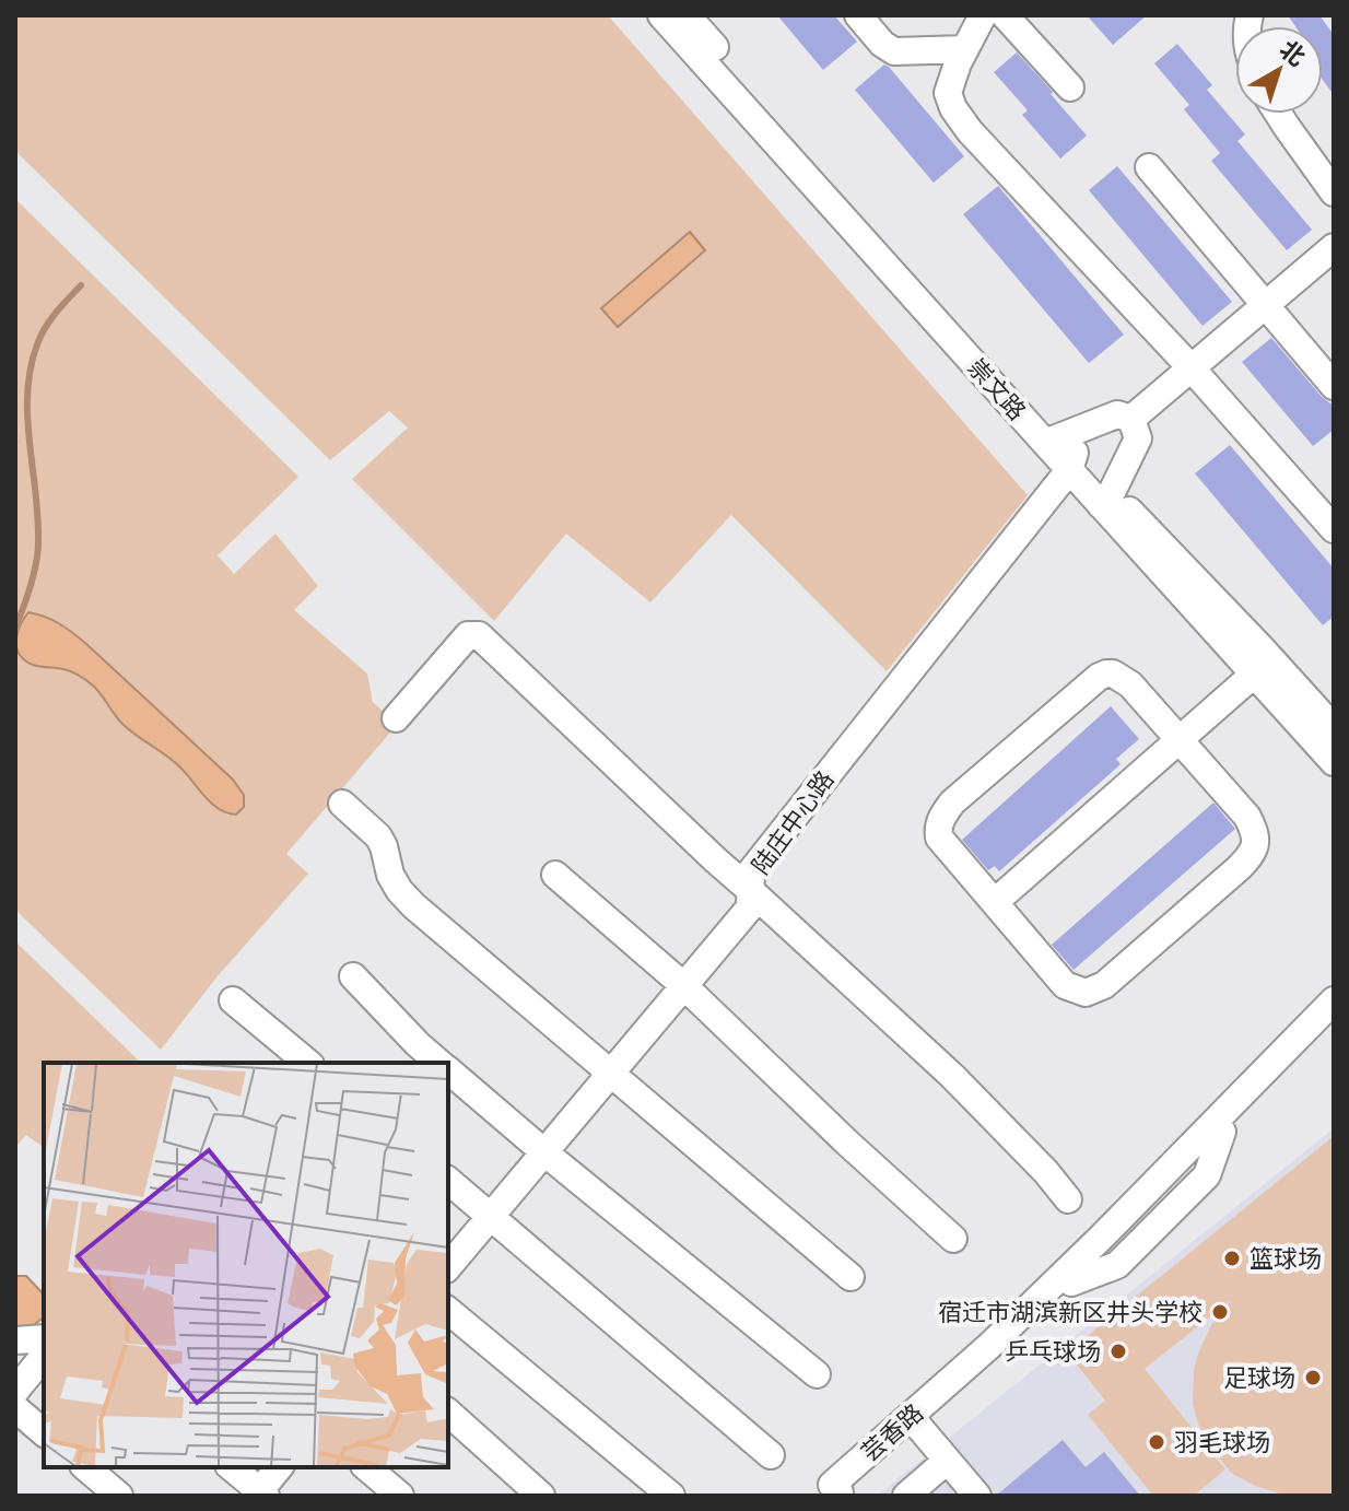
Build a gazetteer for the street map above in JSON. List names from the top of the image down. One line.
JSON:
{"streets":{"street":["崇文路","陆庄中心路","芸香路"]},"crossings":[["崇文路","陆庄中心路"]],"places":["篮球场","宿迁市湖滨新区井头学校","乒乓球场","足球场","羽毛球场"],"north":"top right"}
